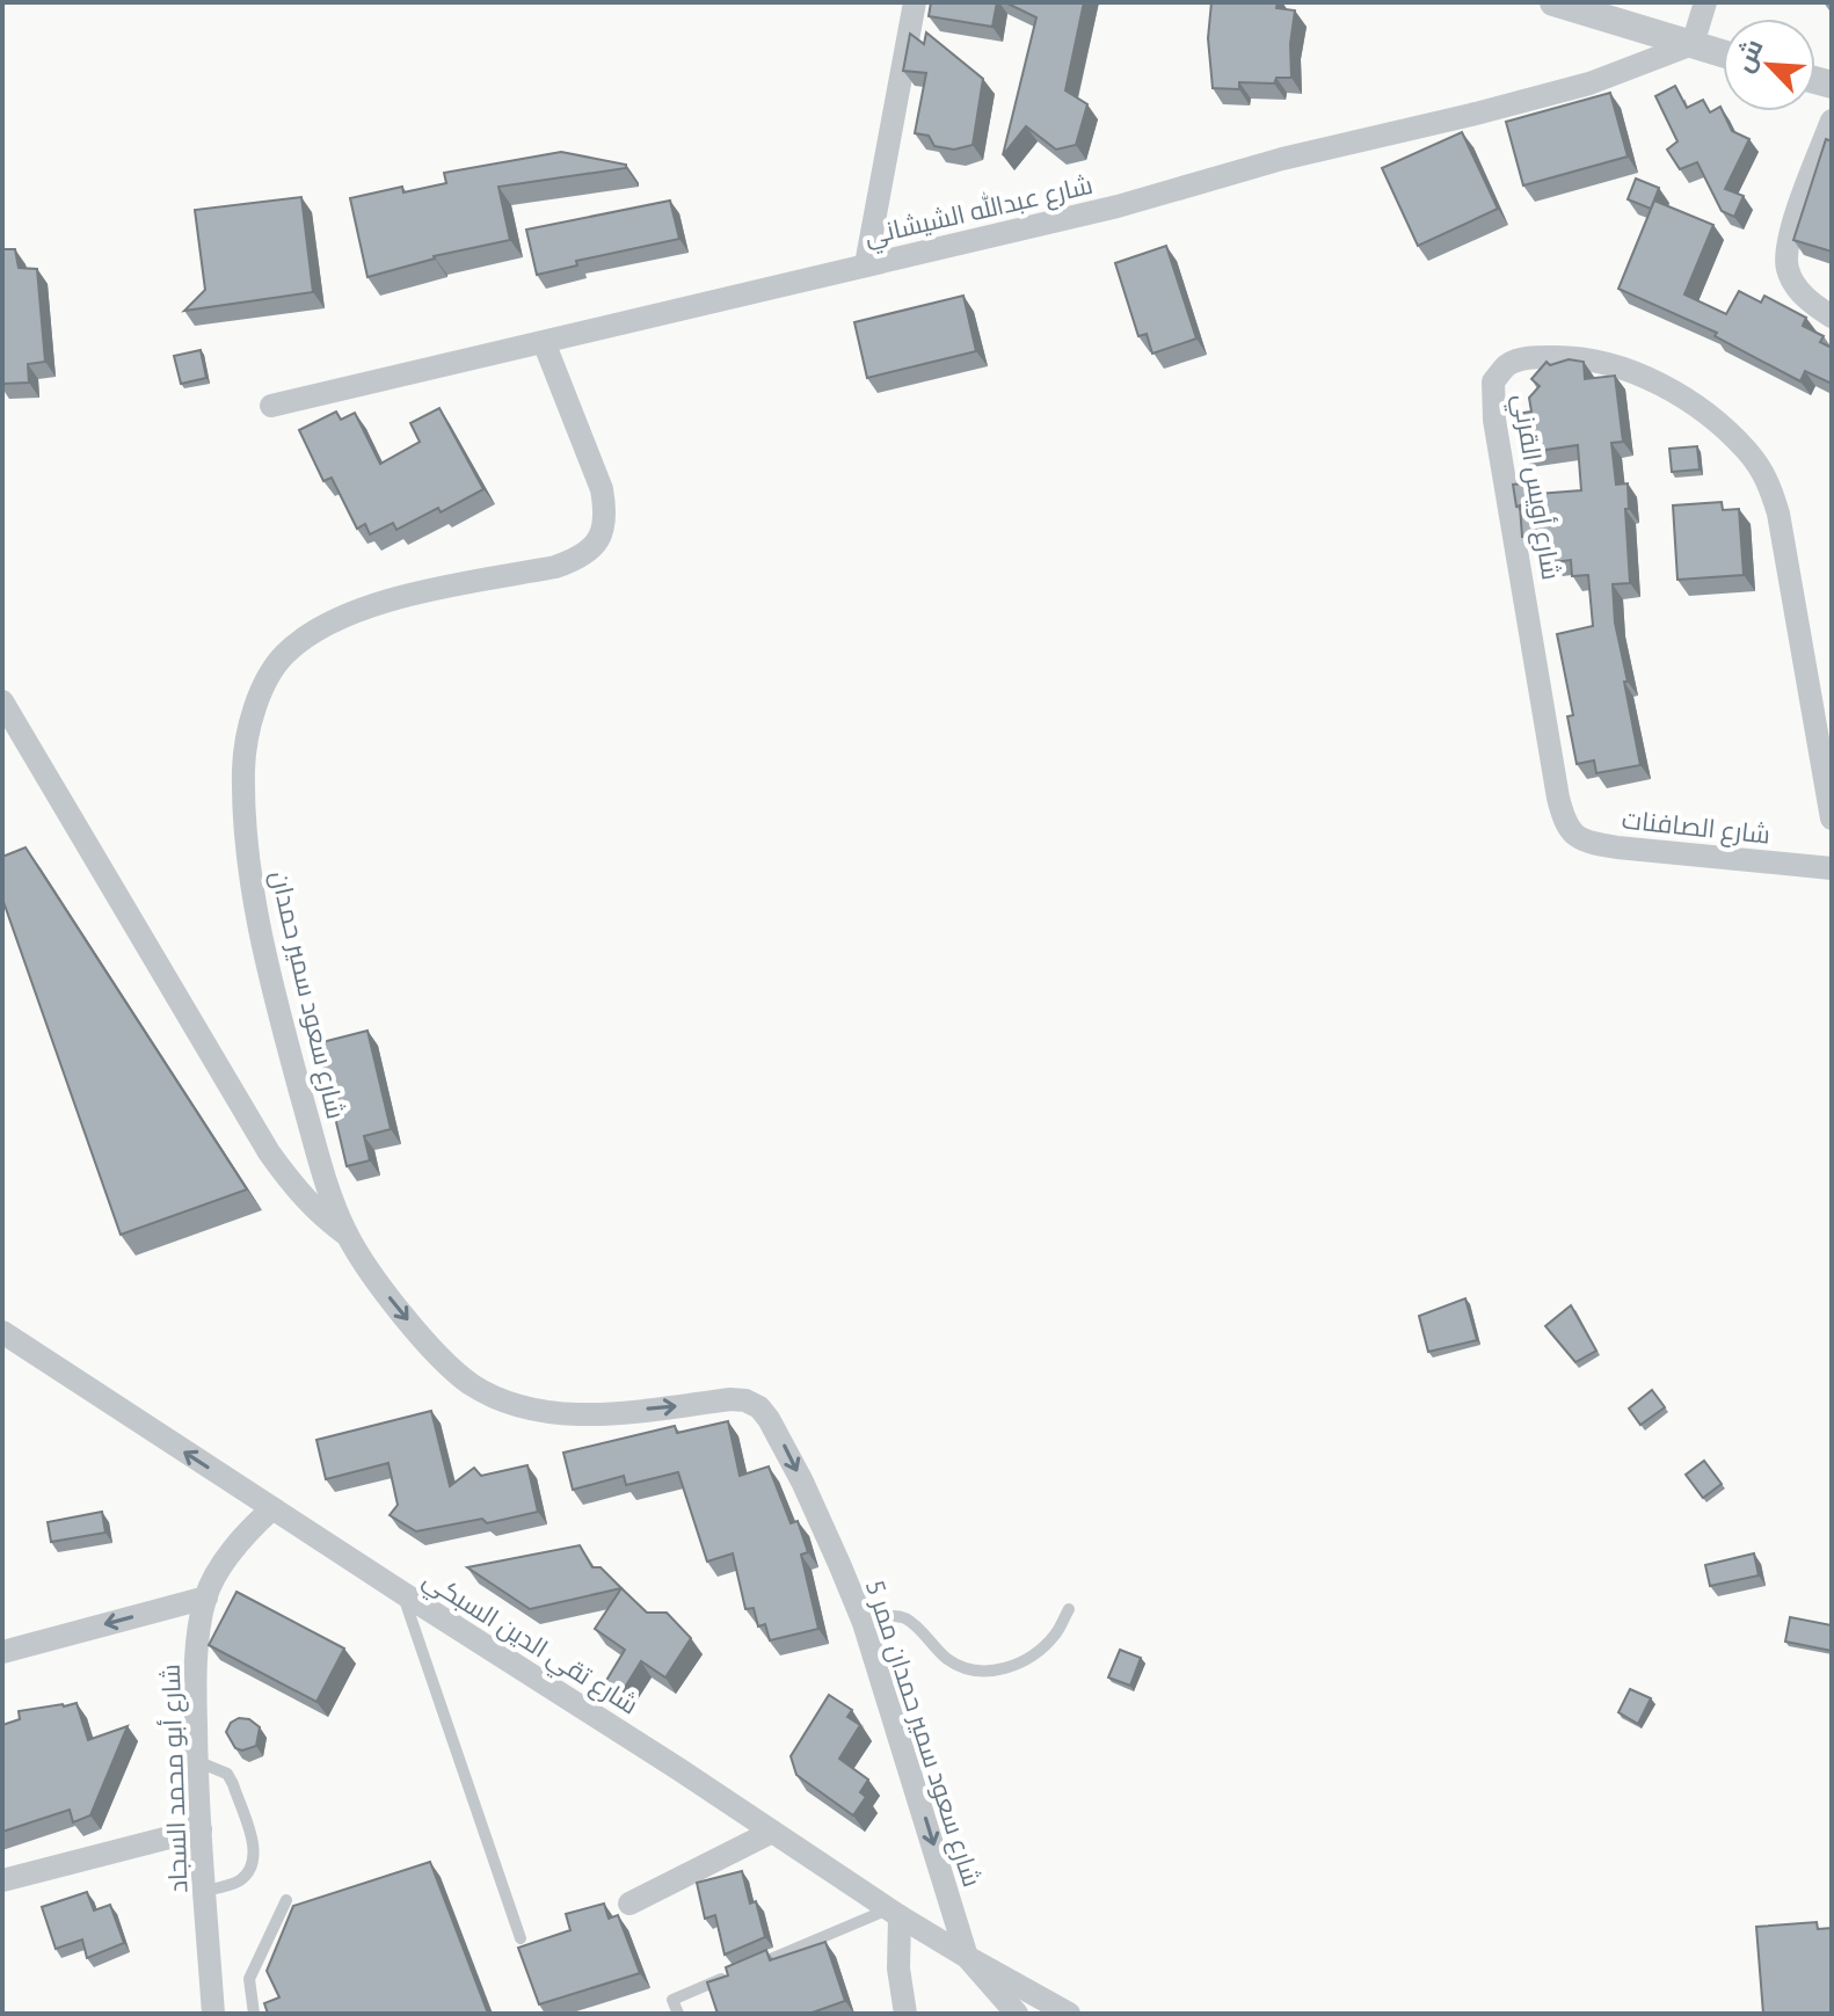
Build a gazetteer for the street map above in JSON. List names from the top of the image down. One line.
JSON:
{"streets":{"street":["شارع عبدالله الشيشاني","شارع أويس القرني","شارع الصافنات","شارع سعود سمير حمدان","شارع تقي الدين السبكي","شارع سعود سمير حمدان ممر 5","شارع أبو محمد السجاد"]},"crossings":[["شارع عبدالله الشيشاني","شارع سعود سمير حمدان"],["شارع أويس القرني","شارع الصافنات"],["شارع سعود سمير حمدان","شارع سعود سمير حمدان ممر 5"],["شارع تقي الدين السبكي","شارع سعود سمير حمدان ممر 5"],["شارع تقي الدين السبكي","شارع أبو محمد السجاد"]],"one_way":["شارع سعود سمير حمدان ممر 5"],"north":"top left"}
